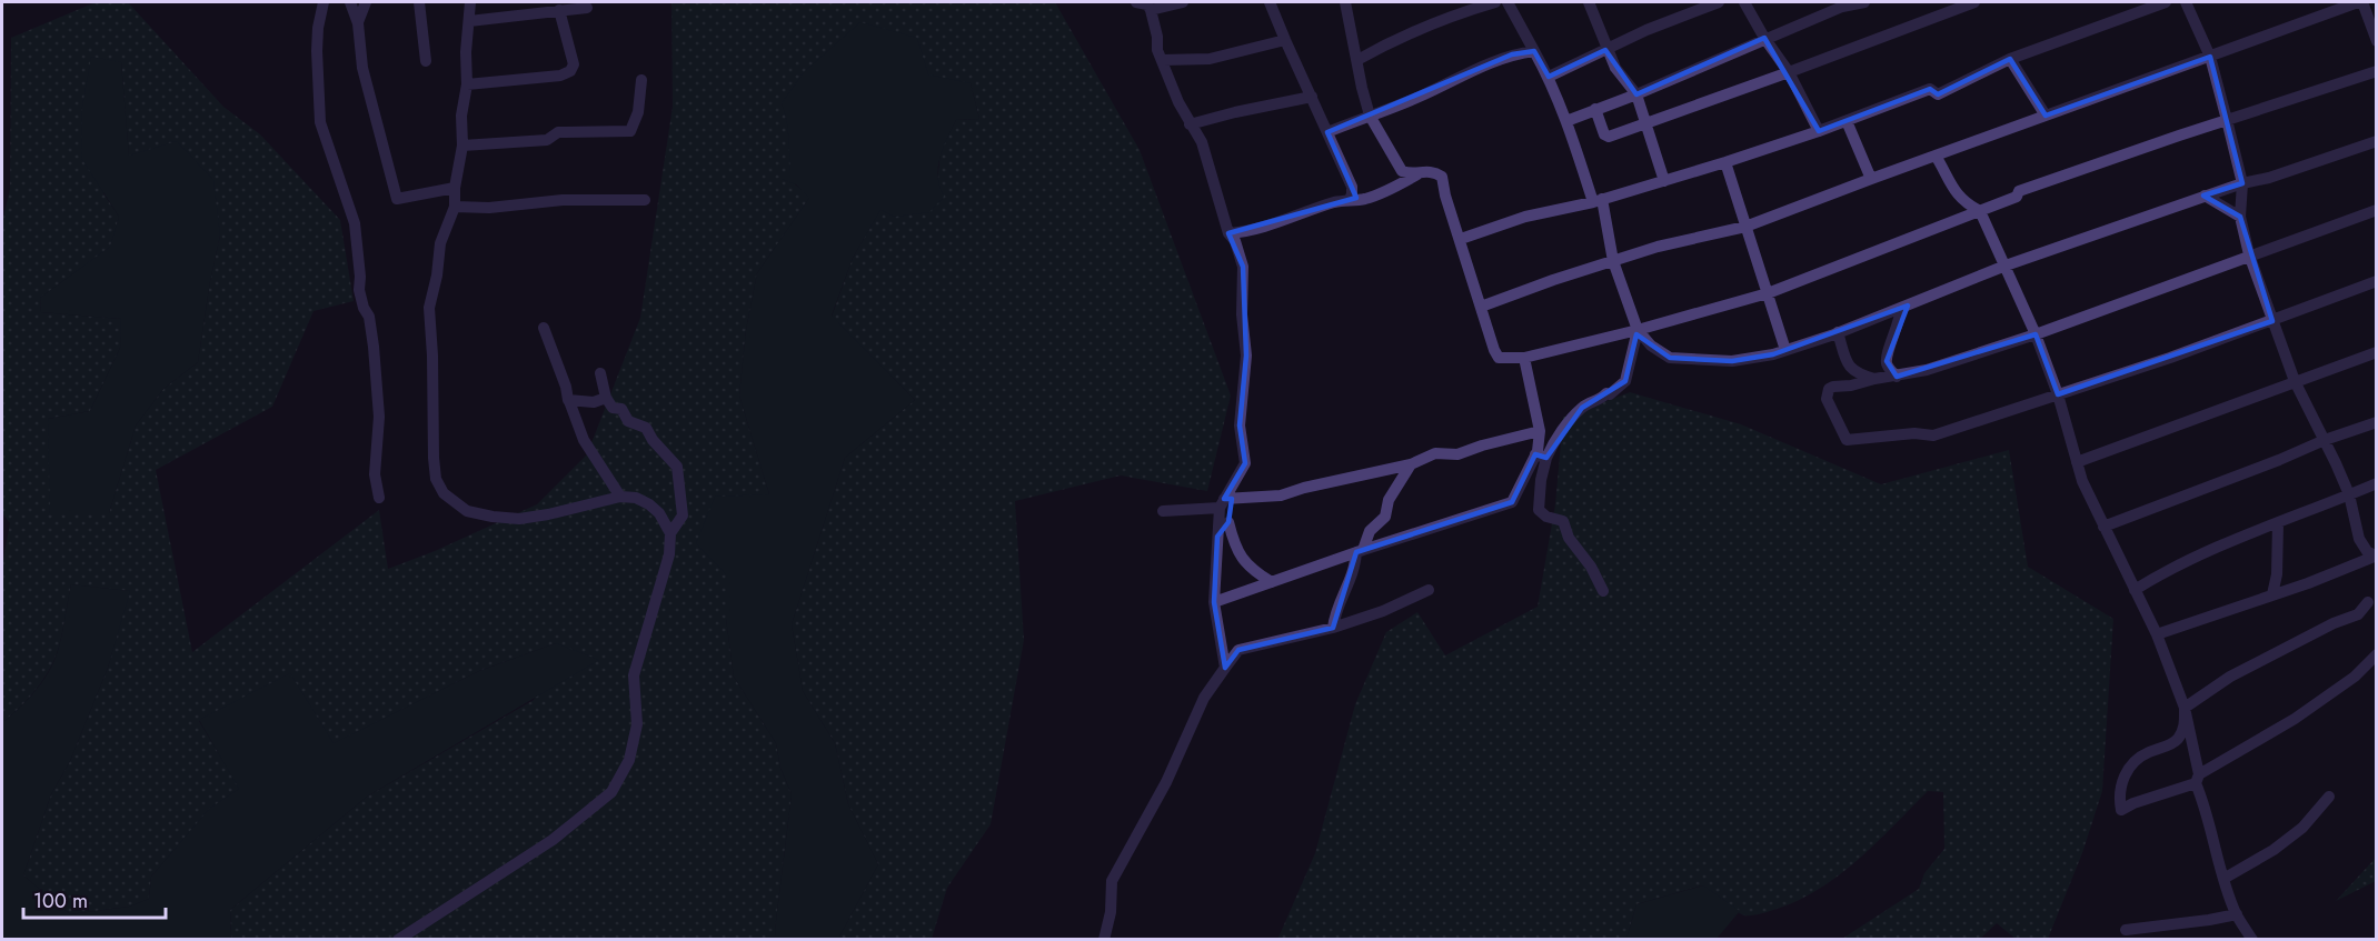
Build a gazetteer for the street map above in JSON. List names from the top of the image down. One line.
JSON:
{"scale_bar":"100 m"}
